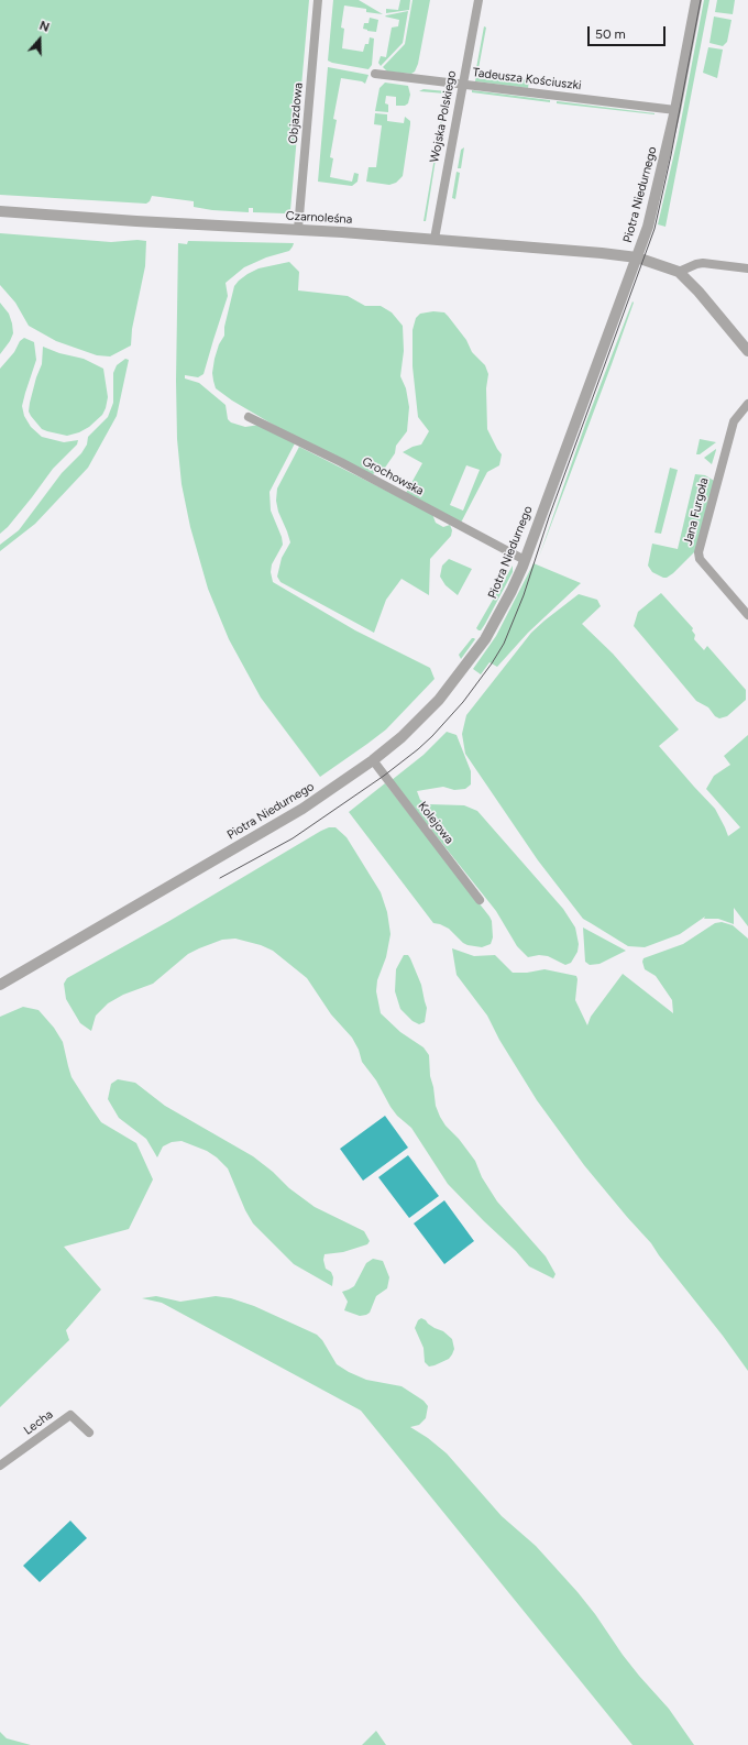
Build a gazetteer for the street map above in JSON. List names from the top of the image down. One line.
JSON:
{"streets":{"street":["Tadeusza Kościuszki","Objazdowa","Wojska Polskiego","Piotra Niedurnego","Czarnoleśna","Grochowska","Jana Furgoła","Kolejowa","Lecha"]},"crossings":[["Tadeusza Kościuszki","Wojska Polskiego"],["Tadeusza Kościuszki","Piotra Niedurnego"],["Objazdowa","Czarnoleśna"],["Wojska Polskiego","Czarnoleśna"],["Piotra Niedurnego","Czarnoleśna"],["Piotra Niedurnego","Grochowska"],["Piotra Niedurnego","Kolejowa"]],"scale_bar":"50 m","north":"top"}
